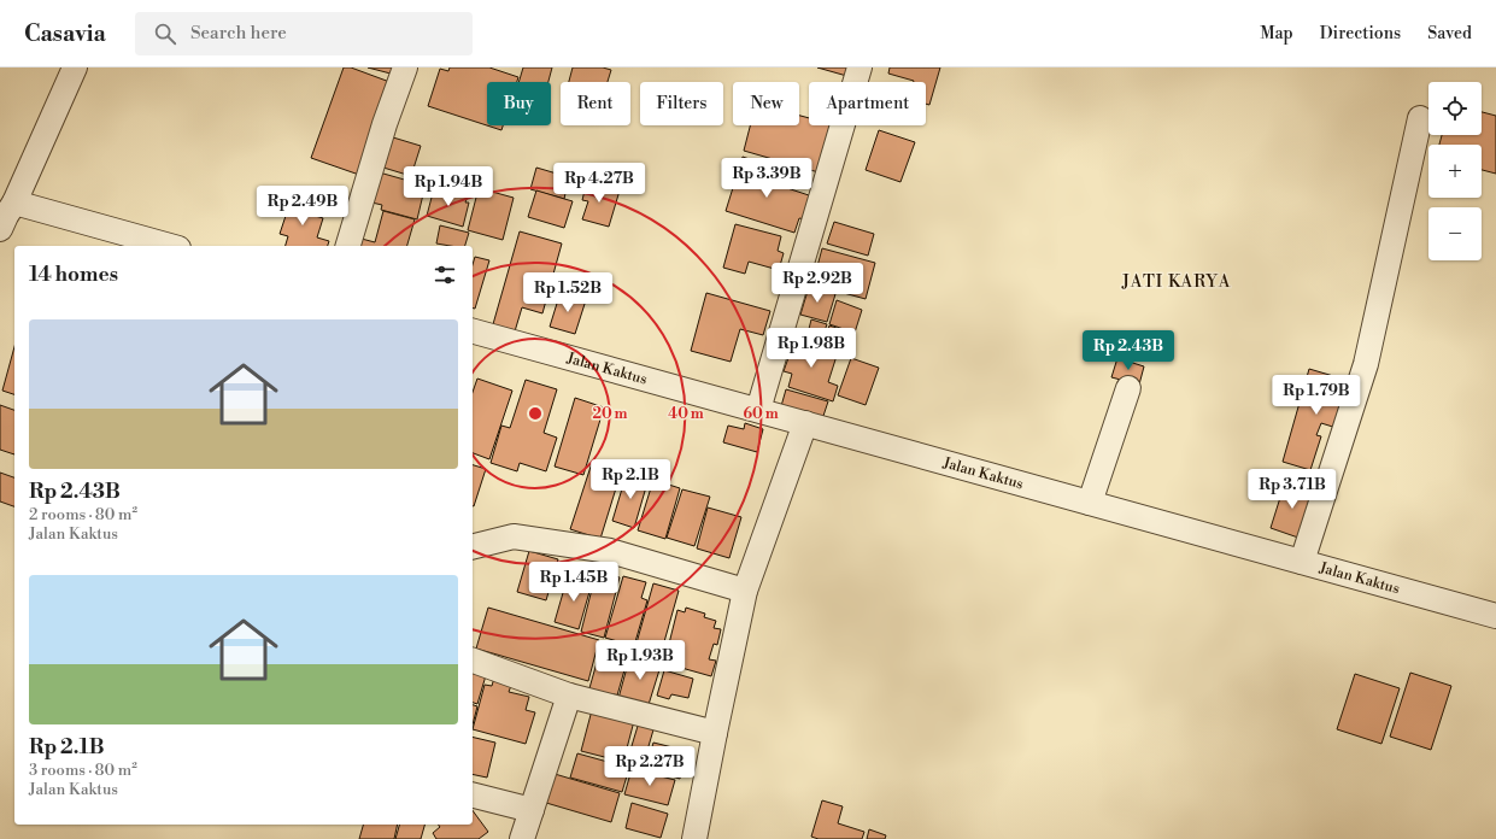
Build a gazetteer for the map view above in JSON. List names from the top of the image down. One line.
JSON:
{"streets":{"street":["Jalan Kaktus"]},"districts":["JATI KARYA"],"page":{"header":"Casavia","search":"Search here","nav":["Map","Directions","Saved"],"map_buttons":["+","−"],"chip":["Buy","Rent","Filters","New","Apartment"],"price":["Rp 3.39B","Rp 4.27B","Rp 1.94B","Rp 2.49B","Rp 2.92B","Rp 1.52B","Rp 1.98B","Rp 2.43B","Rp 1.79B","Rp 2.1B","Rp 3.71B","Rp 1.45B","Rp 1.93B","Rp 2.27B"],"heading":"14 homes","list":[{"name":"Rp 2.43B","note":"2 rooms · 80 m² · Jalan Kaktus"},{"name":"Rp 2.1B","note":"3 rooms · 80 m² · Jalan Kaktus"}]},"rings":["20 m","40 m","60 m"]}
